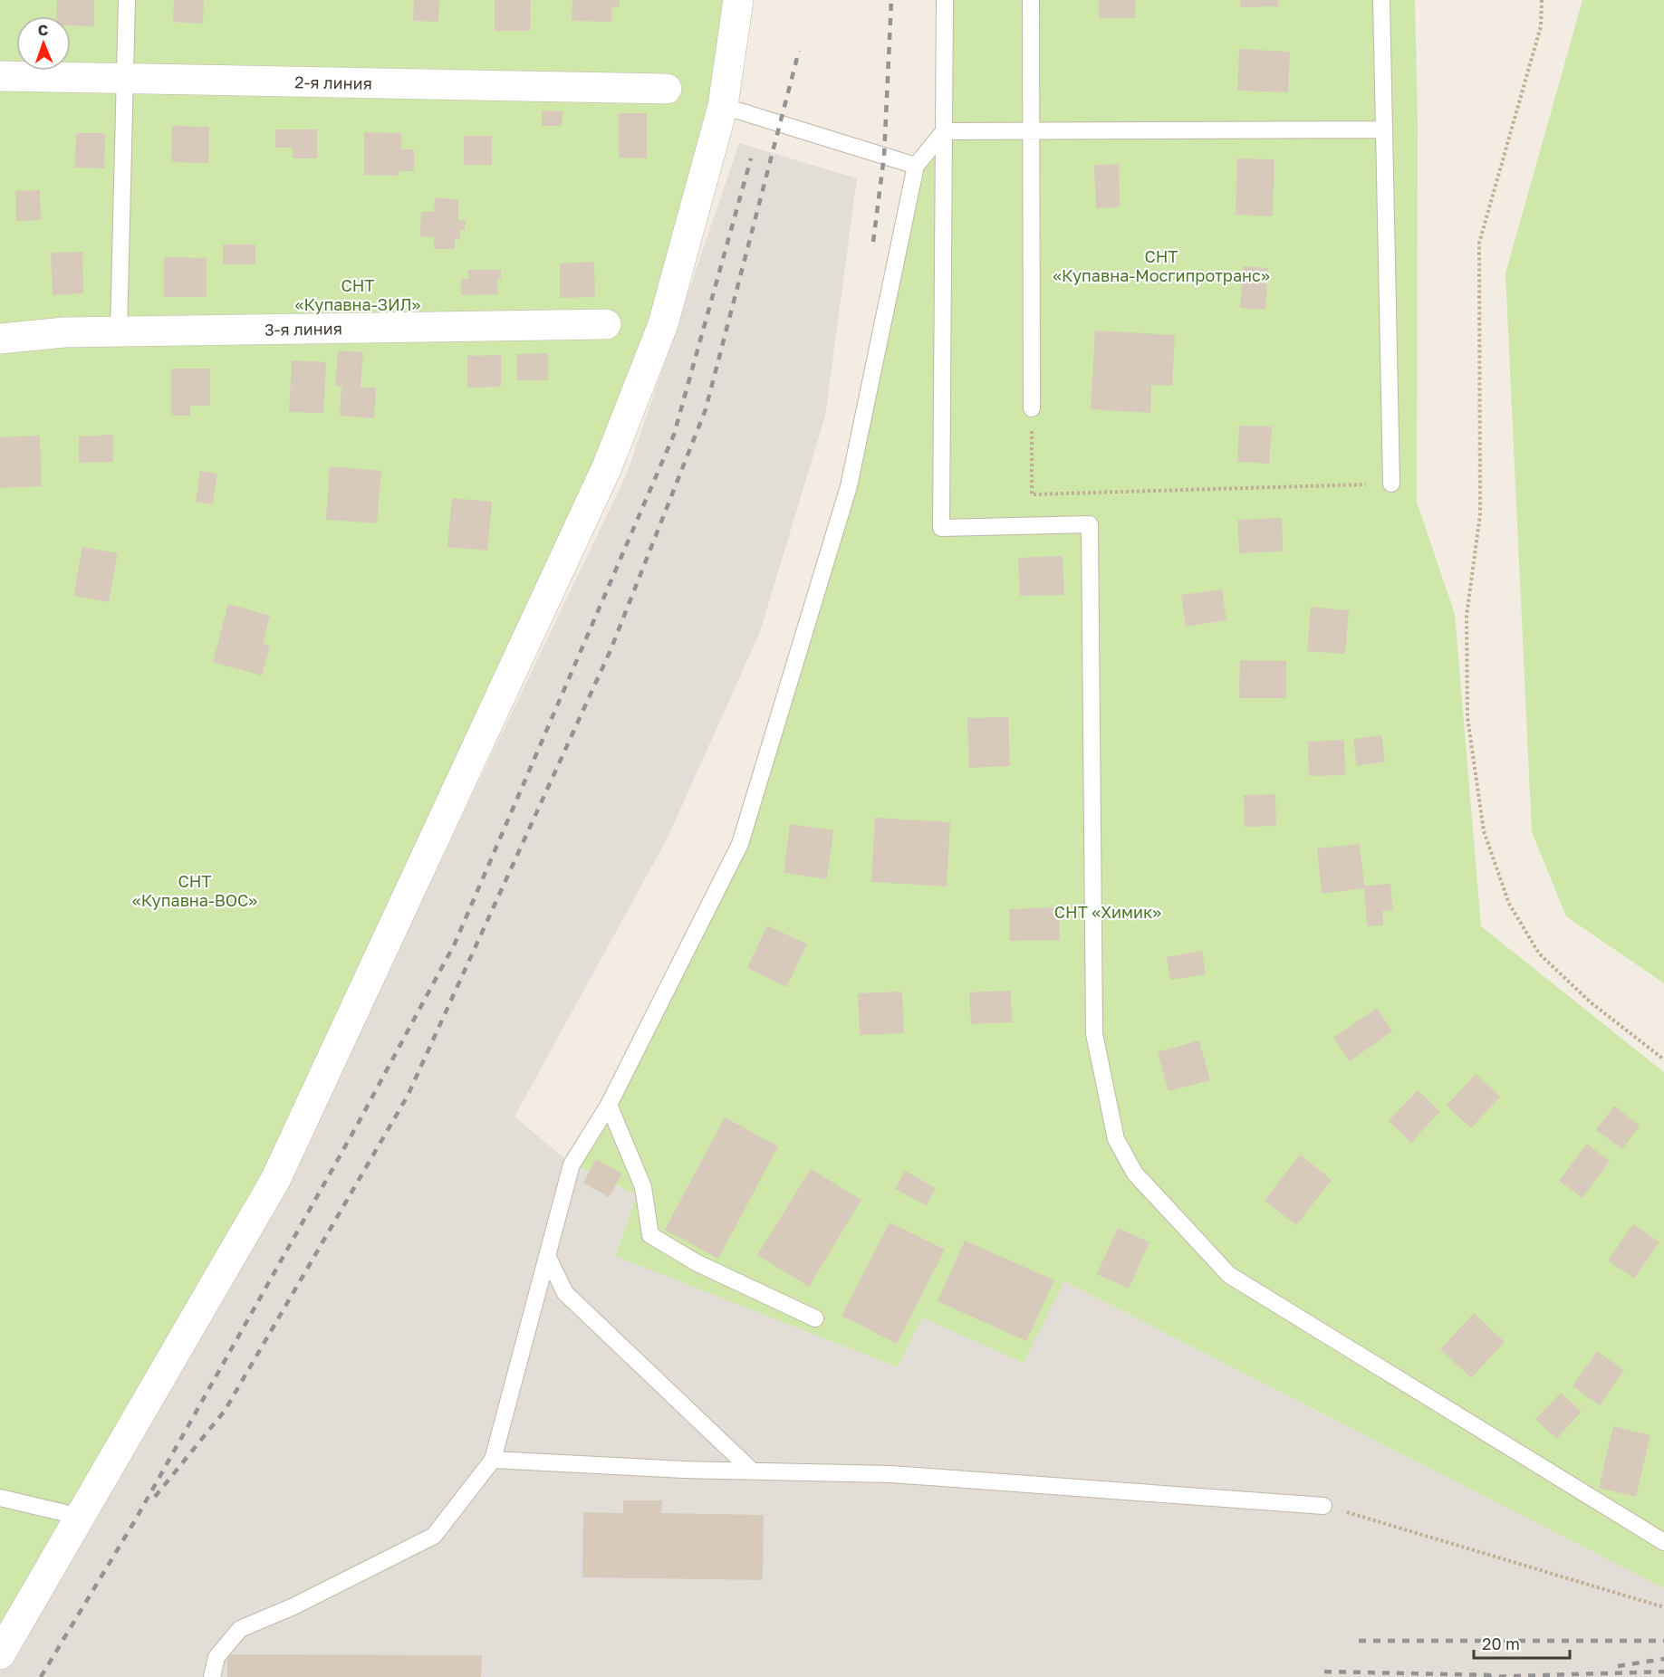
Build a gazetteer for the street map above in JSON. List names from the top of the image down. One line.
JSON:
{"streets":{"street":["2-я линия","3-я линия"]},"parks":["СНТ «Купавна-Мосгипротранс»","СНТ «Купавна-ЗИЛ»","СНТ «Купавна-ВОС»","СНТ «Химик»"],"scale_bar":"20 m","north":"top"}
